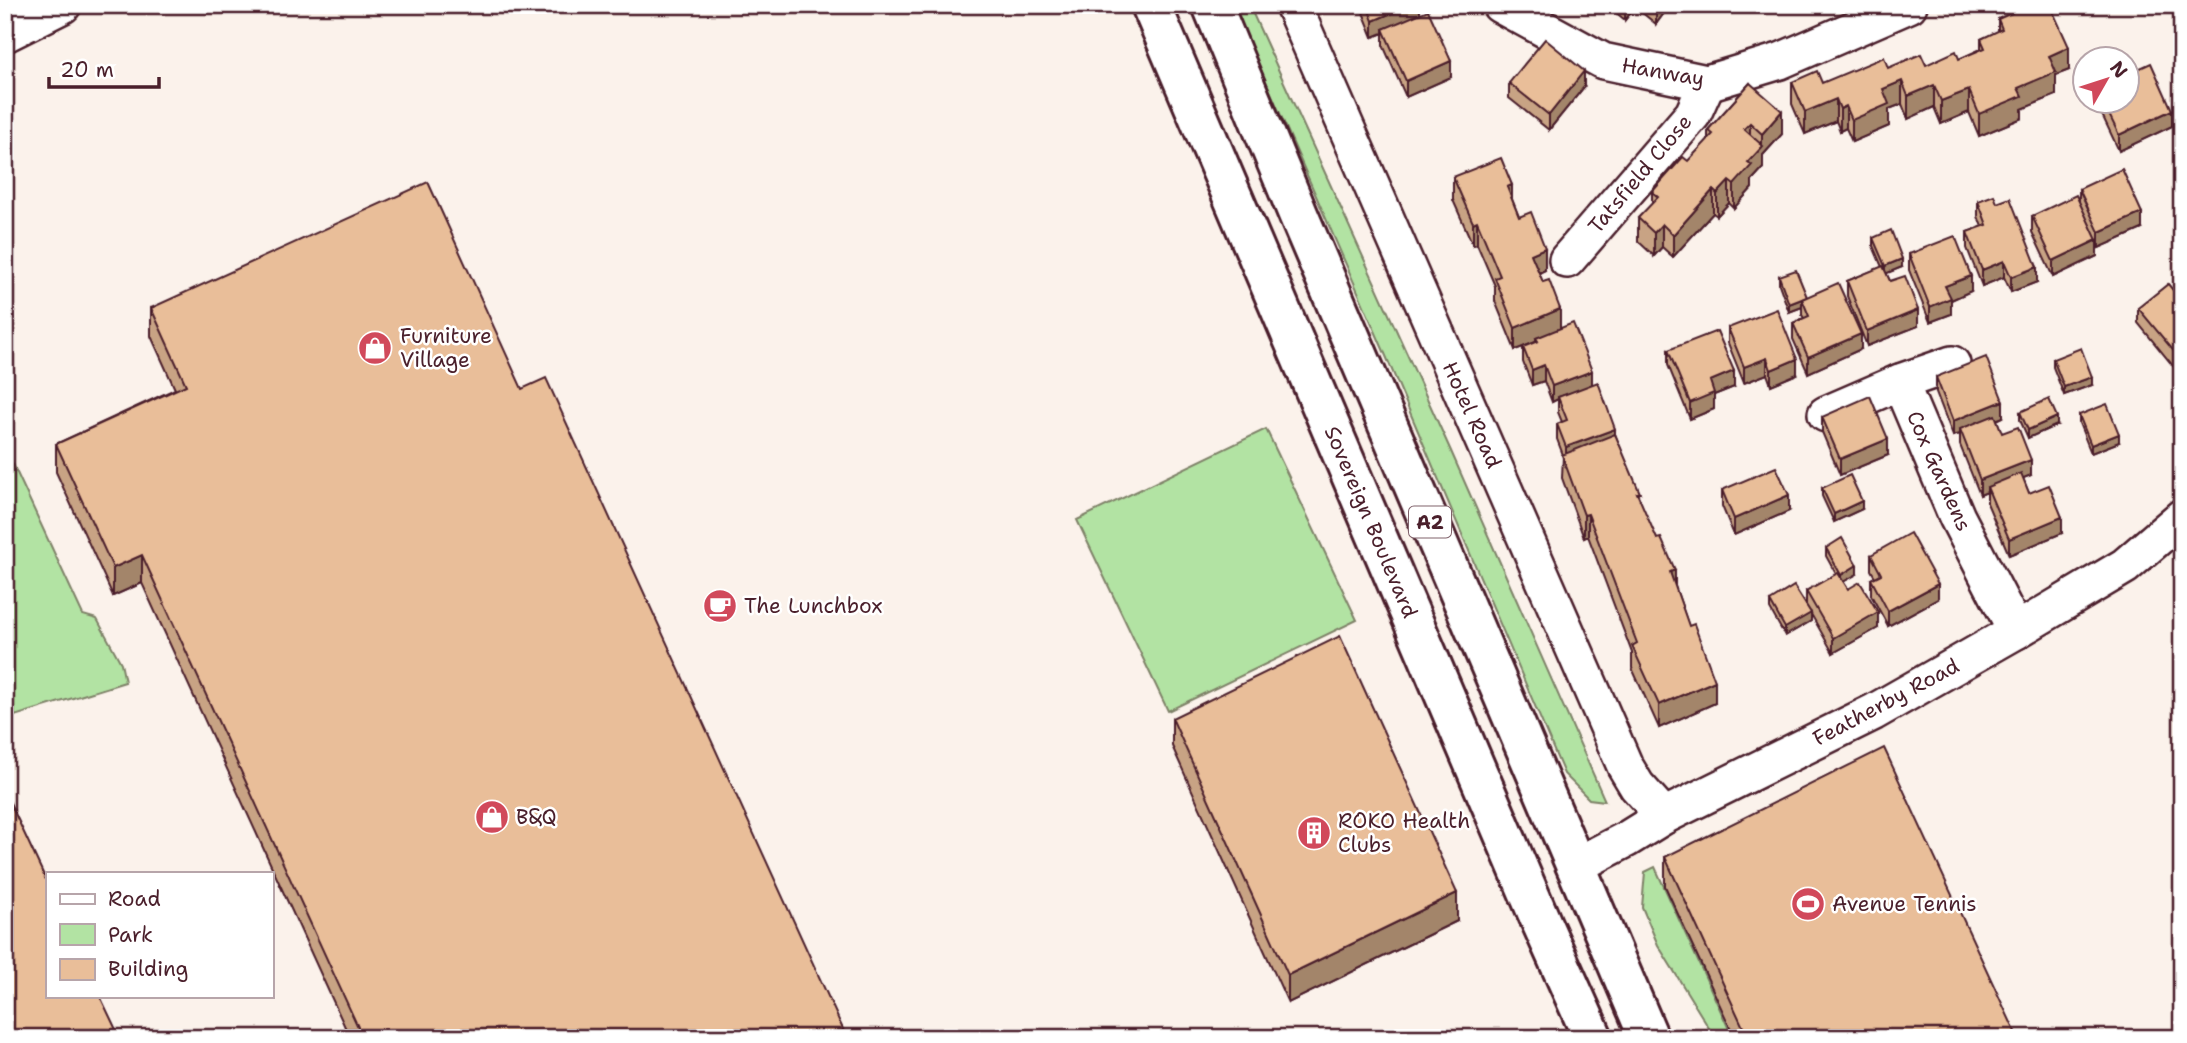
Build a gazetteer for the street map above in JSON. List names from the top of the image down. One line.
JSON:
{"streets":{"main road":["Sovereign Boulevard","A2"],"street":["Hanway","Tatsfield Close","Hotel Road","Cox Gardens","Featherby Road"]},"crossings":[["Hanway","Tatsfield Close"],["Hotel Road","Featherby Road"],["Cox Gardens","Featherby Road"],["A2","Featherby Road"]],"places":{"shop":["Furniture Village","B&Q"],"cafe":["The Lunchbox"],"building":["ROKO Health Clubs"],"sports":["Avenue Tennis"]},"legend":["Road","Park","Building"],"scale_bar":"20 m","north":"top right"}
